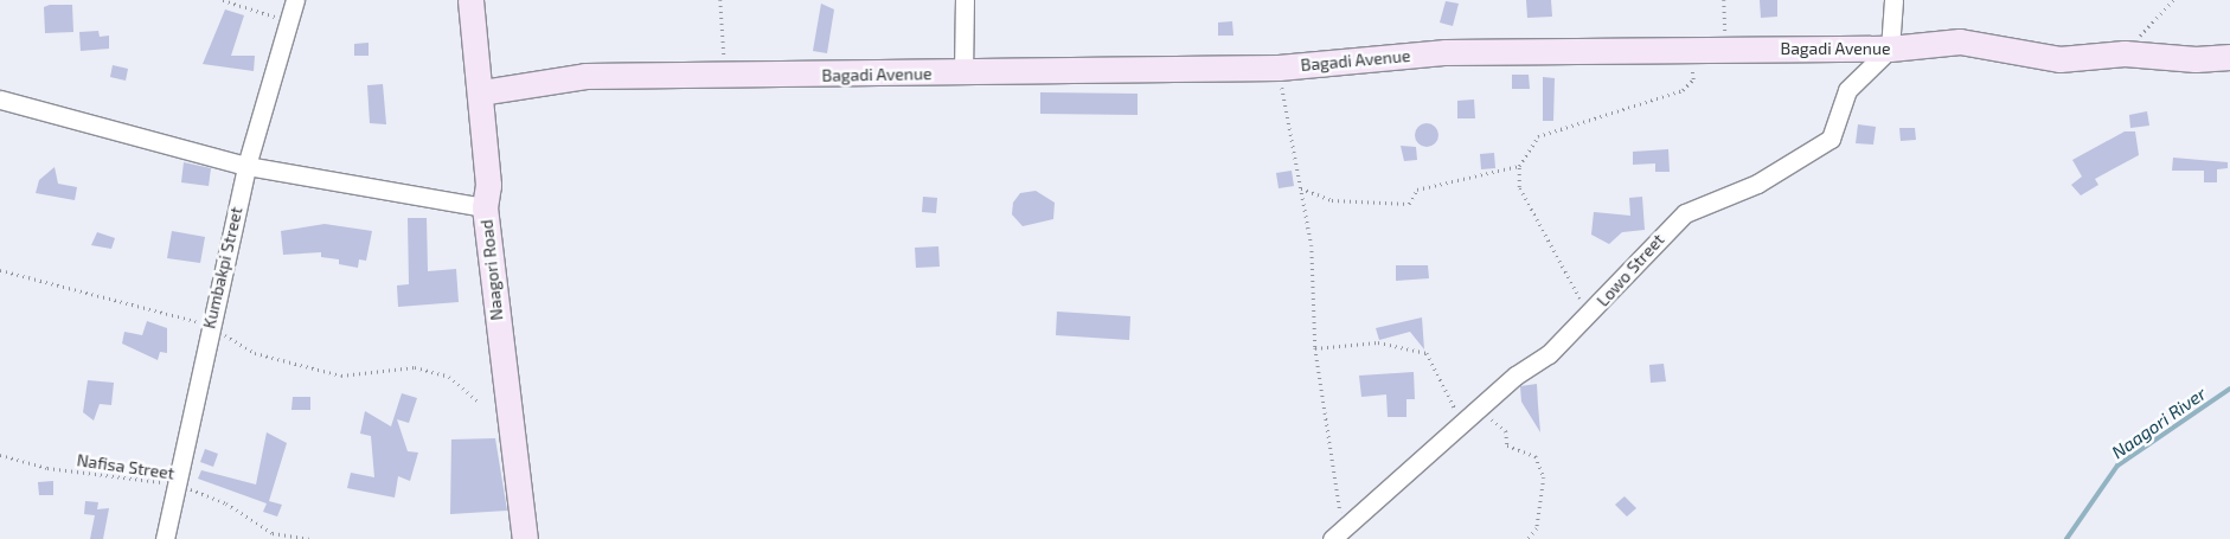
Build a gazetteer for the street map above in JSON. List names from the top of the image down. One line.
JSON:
{"streets":{"street":["Bagadi Avenue","Kumbakpi Street","Naagori Road","Lowo Street"],"path":["Nafisa Street"]},"crossings":[["Bagadi Avenue","Naagori Road"],["Bagadi Avenue","Lowo Street"],["Kumbakpi Street","Nafisa Street"]],"water":["Naagori River"]}
